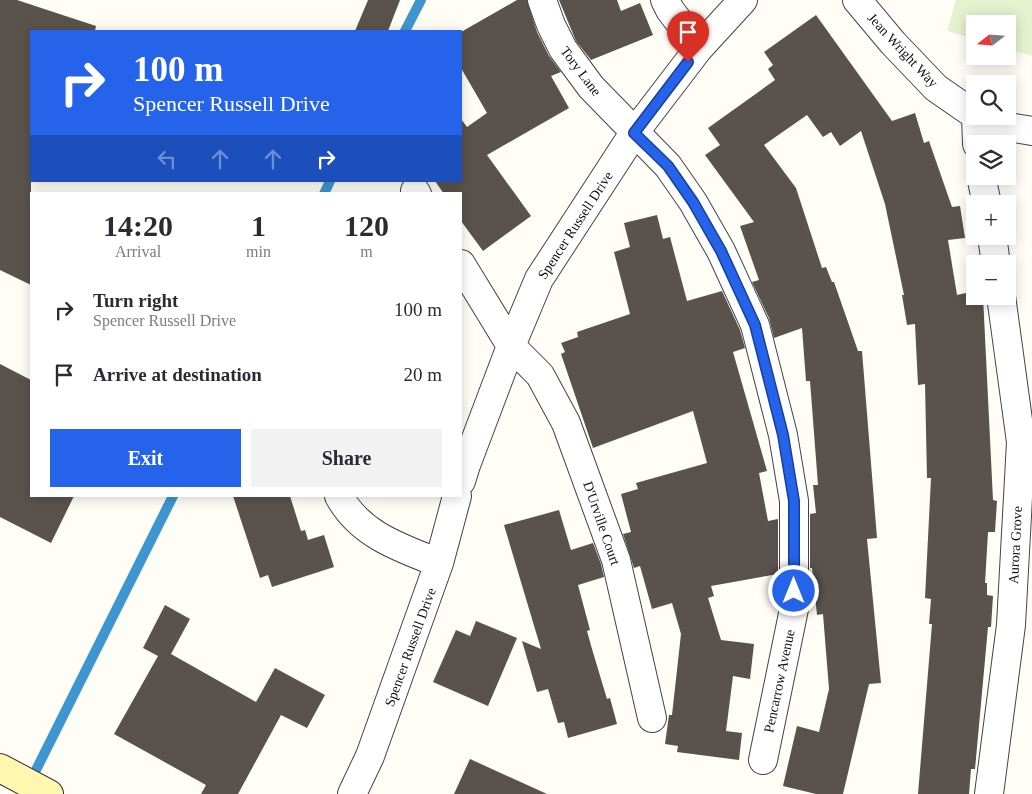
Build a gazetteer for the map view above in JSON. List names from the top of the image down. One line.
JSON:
{"streets":{"street":["Jean Wright Way","Tory Lane","Spencer Russell Drive","D'Urville Court","Aurora Grove","Pencarrow Avenue"]},"crossings":[["Tory Lane","Spencer Russell Drive"],["Tory Lane","Pencarrow Avenue"],["Spencer Russell Drive","D'Urville Court"],["Spencer Russell Drive","Pencarrow Avenue"]],"north":"left","page":{"map_buttons":["+","−"],"turn":["100 m","Spencer Russell Drive"],"eta":["14:20","Arrival","1","min","120","m"],"list":[{"name":"Turn right","note":"Spencer Russell Drive","value":"100 m"},{"name":"Arrive at destination","value":"20 m"}],"buttons":["Exit","Share"]}}
